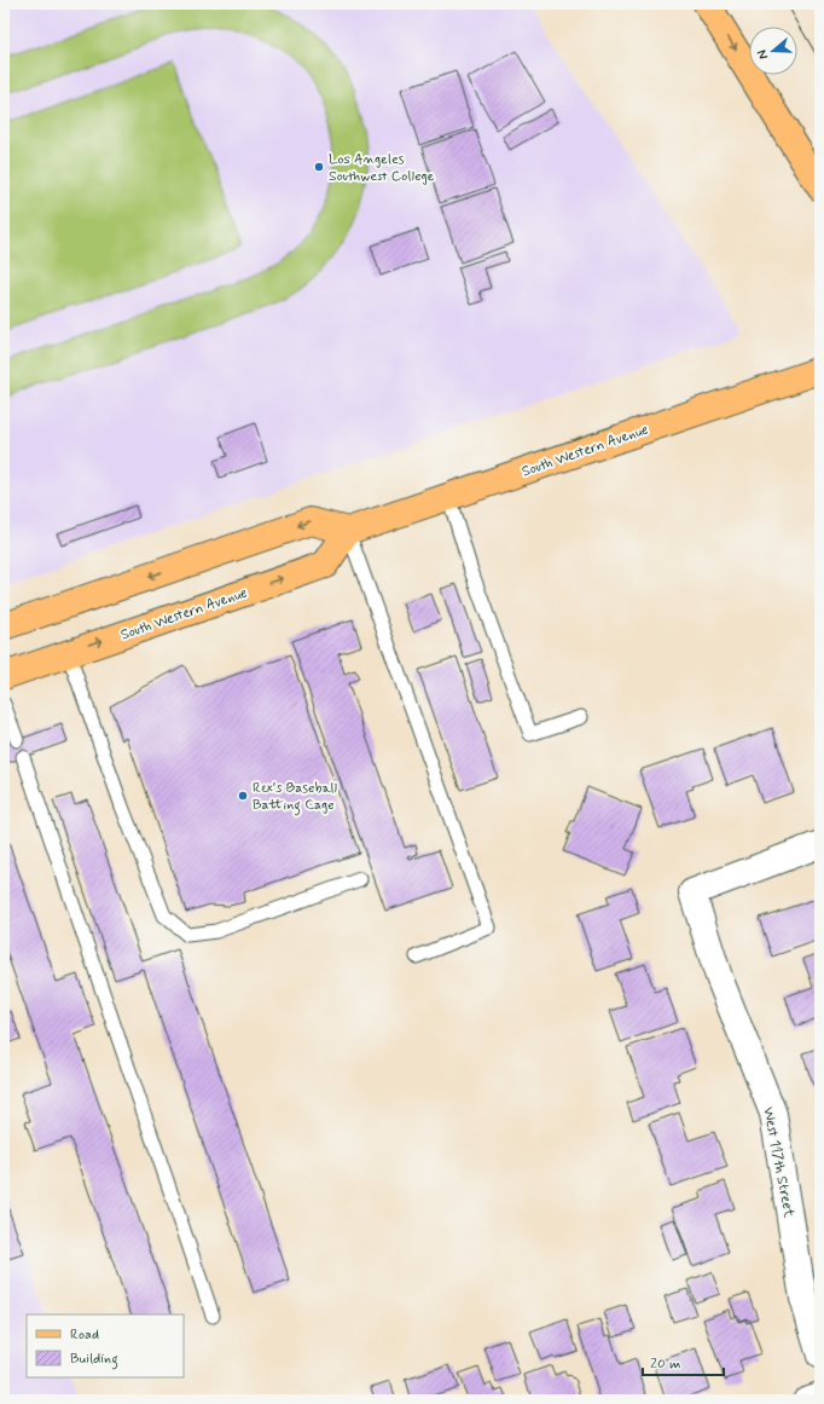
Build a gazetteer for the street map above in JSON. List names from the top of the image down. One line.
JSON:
{"streets":{"main road":["South Western Avenue"],"street":["West 117th Street"]},"places":["Los Angeles Southwest College","Rex's Baseball Batting Cage"],"legend":["Road","Building"],"scale_bar":"20 m","north":"left"}
